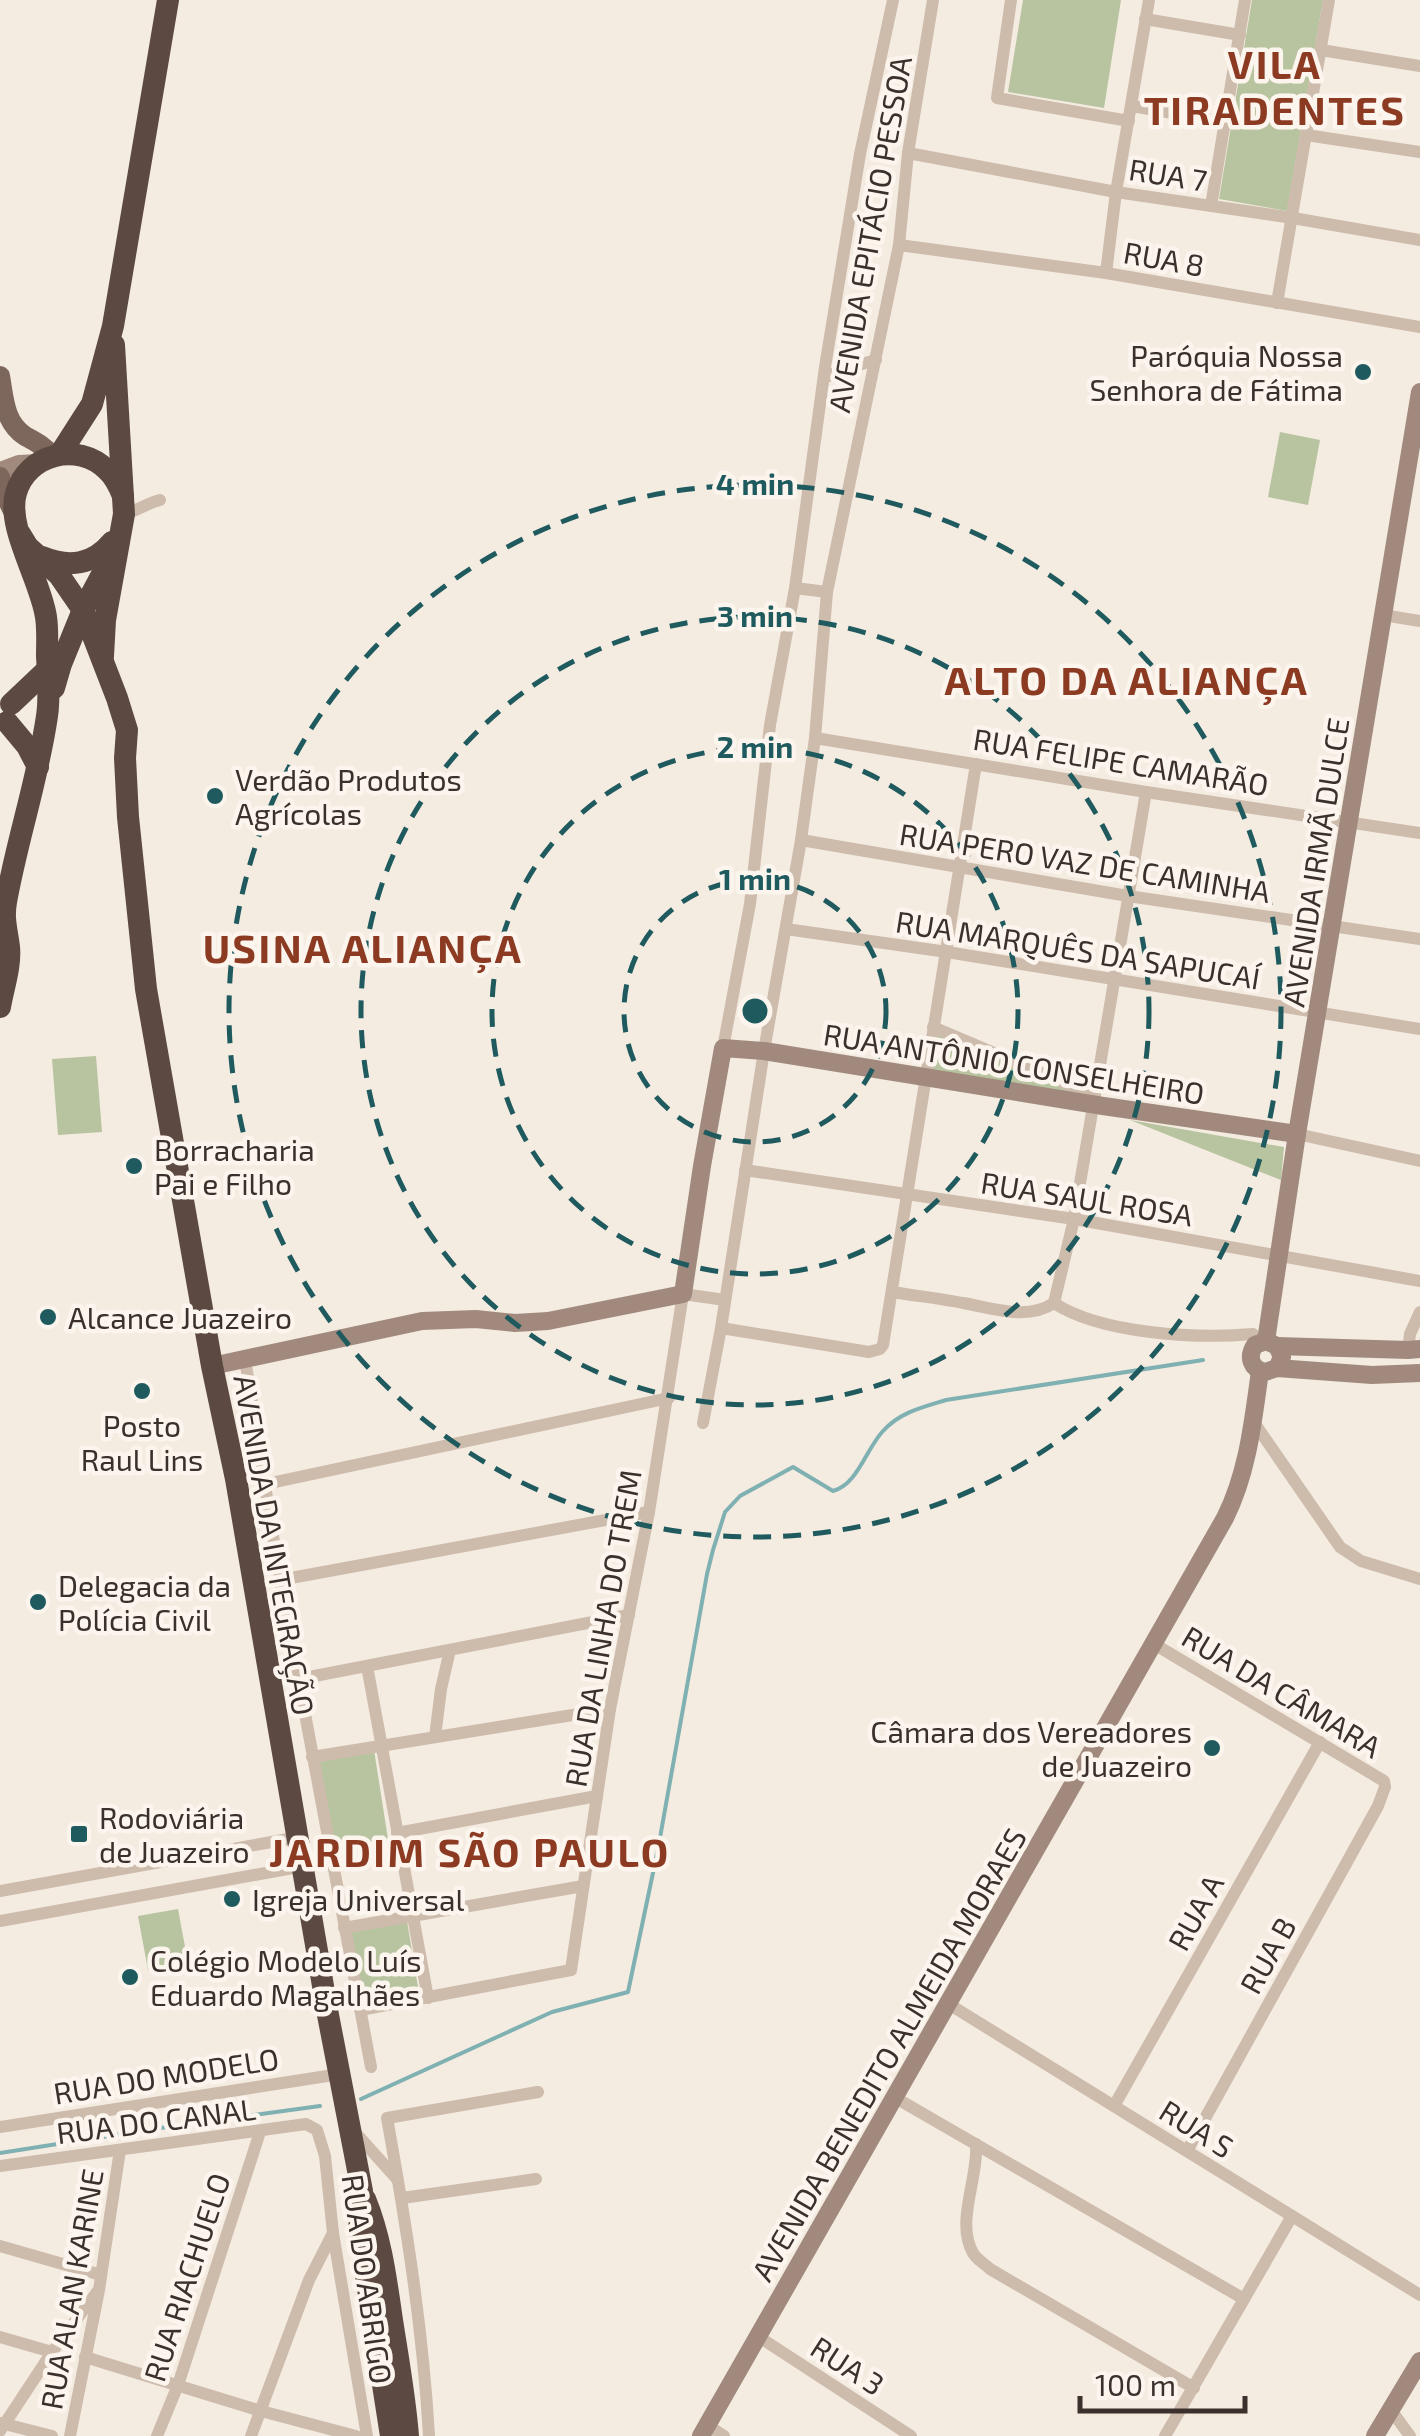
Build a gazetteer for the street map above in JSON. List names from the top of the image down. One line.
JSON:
{"streets":{"highway":["AVENIDA DA INTEGRAÇÃO"],"main road":["AVENIDA IRMÃ DULCE","RUA ANTÔNIO CONSELHEIRO","AVENIDA BENEDITO ALMEIDA MORAES"],"street":["RUA 7","AVENIDA EPITÁCIO PESSOA","RUA 8","RUA FELIPE CAMARÃO","RUA PERO VAZ DE CAMINHA","RUA MARQUÊS DA SAPUCAÍ","RUA SAUL ROSA","RUA DA LINHA DO TREM","RUA DA CÂMARA","RUA A","RUA B","RUA DO MODELO","RUA DO CANAL","RUA S","RUA RIACHUELO","RUA DO ABRIGO","RUA ALAN KARINE","RUA 3"]},"crossings":[["RUA 7","AVENIDA EPITÁCIO PESSOA"],["AVENIDA EPITÁCIO PESSOA","RUA 8"],["AVENIDA EPITÁCIO PESSOA","RUA FELIPE CAMARÃO"],["AVENIDA EPITÁCIO PESSOA","RUA PERO VAZ DE CAMINHA"],["AVENIDA EPITÁCIO PESSOA","RUA MARQUÊS DA SAPUCAÍ"],["AVENIDA EPITÁCIO PESSOA","RUA ANTÔNIO CONSELHEIRO"],["AVENIDA EPITÁCIO PESSOA","RUA SAUL ROSA"],["RUA FELIPE CAMARÃO","AVENIDA IRMÃ DULCE"],["RUA PERO VAZ DE CAMINHA","AVENIDA IRMÃ DULCE"],["AVENIDA IRMÃ DULCE","RUA MARQUÊS DA SAPUCAÍ"],["AVENIDA IRMÃ DULCE","RUA ANTÔNIO CONSELHEIRO"],["AVENIDA IRMÃ DULCE","RUA SAUL ROSA"],["AVENIDA IRMÃ DULCE","AVENIDA BENEDITO ALMEIDA MORAES"],["AVENIDA DA INTEGRAÇÃO","RUA DO MODELO"],["RUA DA CÂMARA","RUA A"],["RUA DA CÂMARA","RUA B"],["RUA DA CÂMARA","AVENIDA BENEDITO ALMEIDA MORAES"],["RUA A","RUA S"],["RUA B","RUA S"],["AVENIDA BENEDITO ALMEIDA MORAES","RUA S"],["AVENIDA BENEDITO ALMEIDA MORAES","RUA 3"],["RUA DO CANAL","RUA RIACHUELO"],["RUA DO CANAL","RUA DO ABRIGO"],["RUA DO CANAL","RUA ALAN KARINE"]],"districts":["VILA TIRADENTES","ALTO DA ALIANÇA","USINA ALIANÇA","JARDIM SÃO PAULO"],"places":{"other":["Paróquia Nossa Senhora de Fátima","Verdão Produtos Agrícolas","Borracharia Pai e Filho","Alcance Juazeiro","Posto Raul Lins","Delegacia da Polícia Civil","Câmara dos Vereadores de Juazeiro","Igreja Universal","Colégio Modelo Luís Eduardo Magalhães"],"transit":["Rodoviária de Juazeiro"]},"scale_bar":"100 m","rings":["4 min","3 min","2 min","1 min"]}
